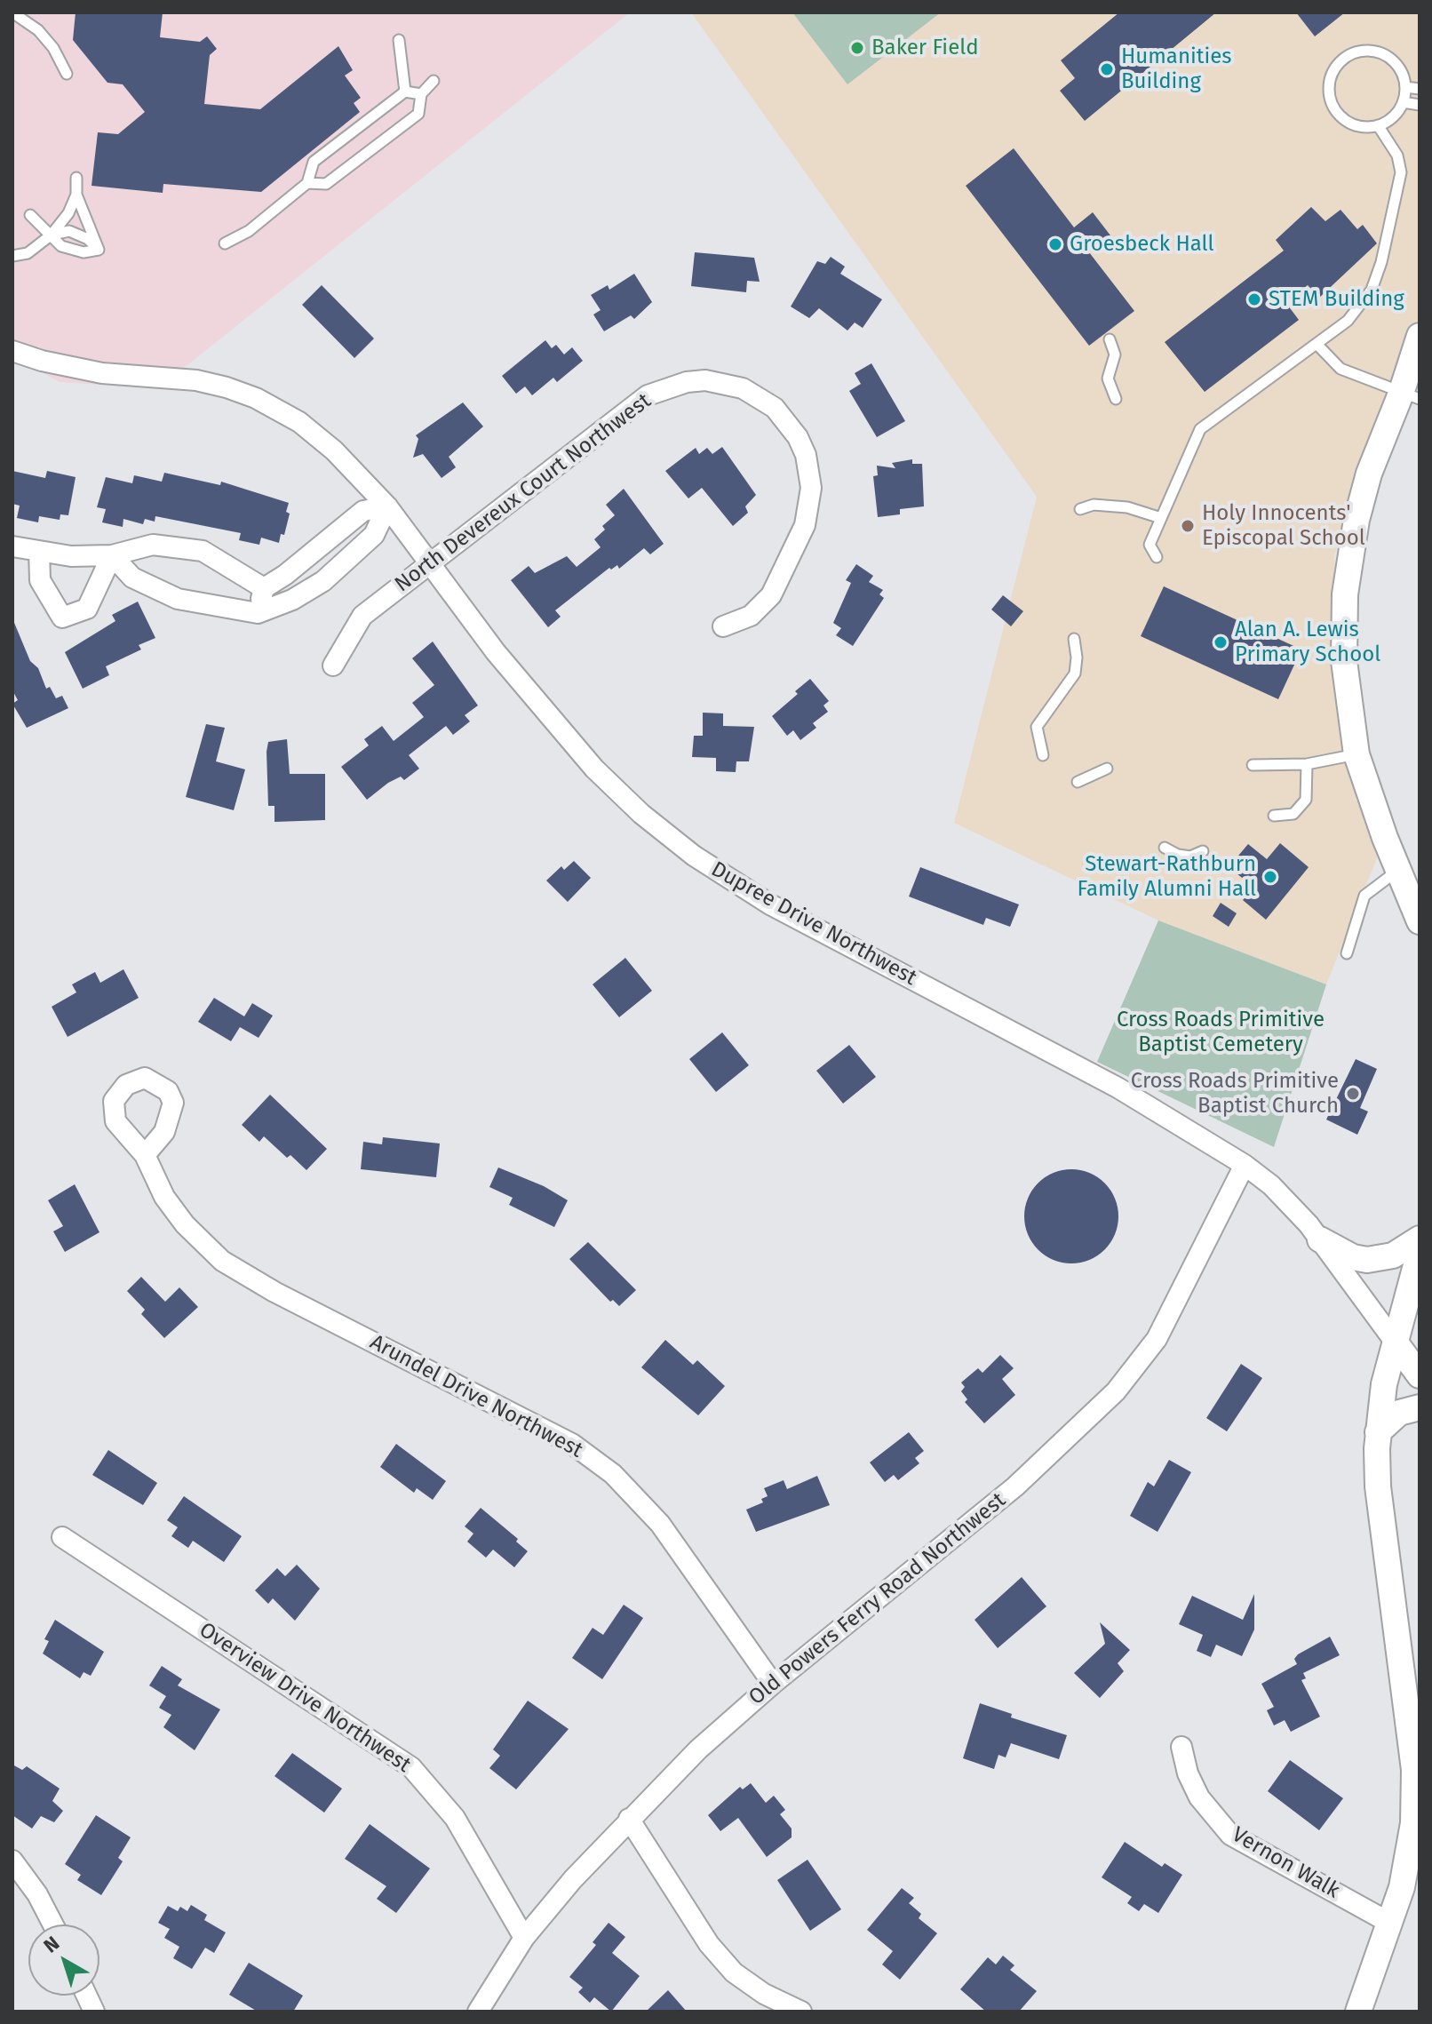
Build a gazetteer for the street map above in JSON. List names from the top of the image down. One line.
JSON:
{"streets":{"street":["North Devereux Court Northwest","Dupree Drive Northwest","Arundel Drive Northwest","Old Powers Ferry Road Northwest","Overview Drive Northwest","Vernon Walk"]},"crossings":[["North Devereux Court Northwest","Dupree Drive Northwest"],["Dupree Drive Northwest","Old Powers Ferry Road Northwest"],["Arundel Drive Northwest","Old Powers Ferry Road Northwest"],["Old Powers Ferry Road Northwest","Overview Drive Northwest"]],"parks":["Cross Roads Primitive Baptist Cemetery"],"places":["Baker Field","Humanities Building","Groesbeck Hall","STEM Building","Holy Innocents' Episcopal School","Alan A. Lewis Primary School","Stewart-Rathburn Family Alumni Hall","Cross Roads Primitive Baptist Church"],"north":"top left"}
